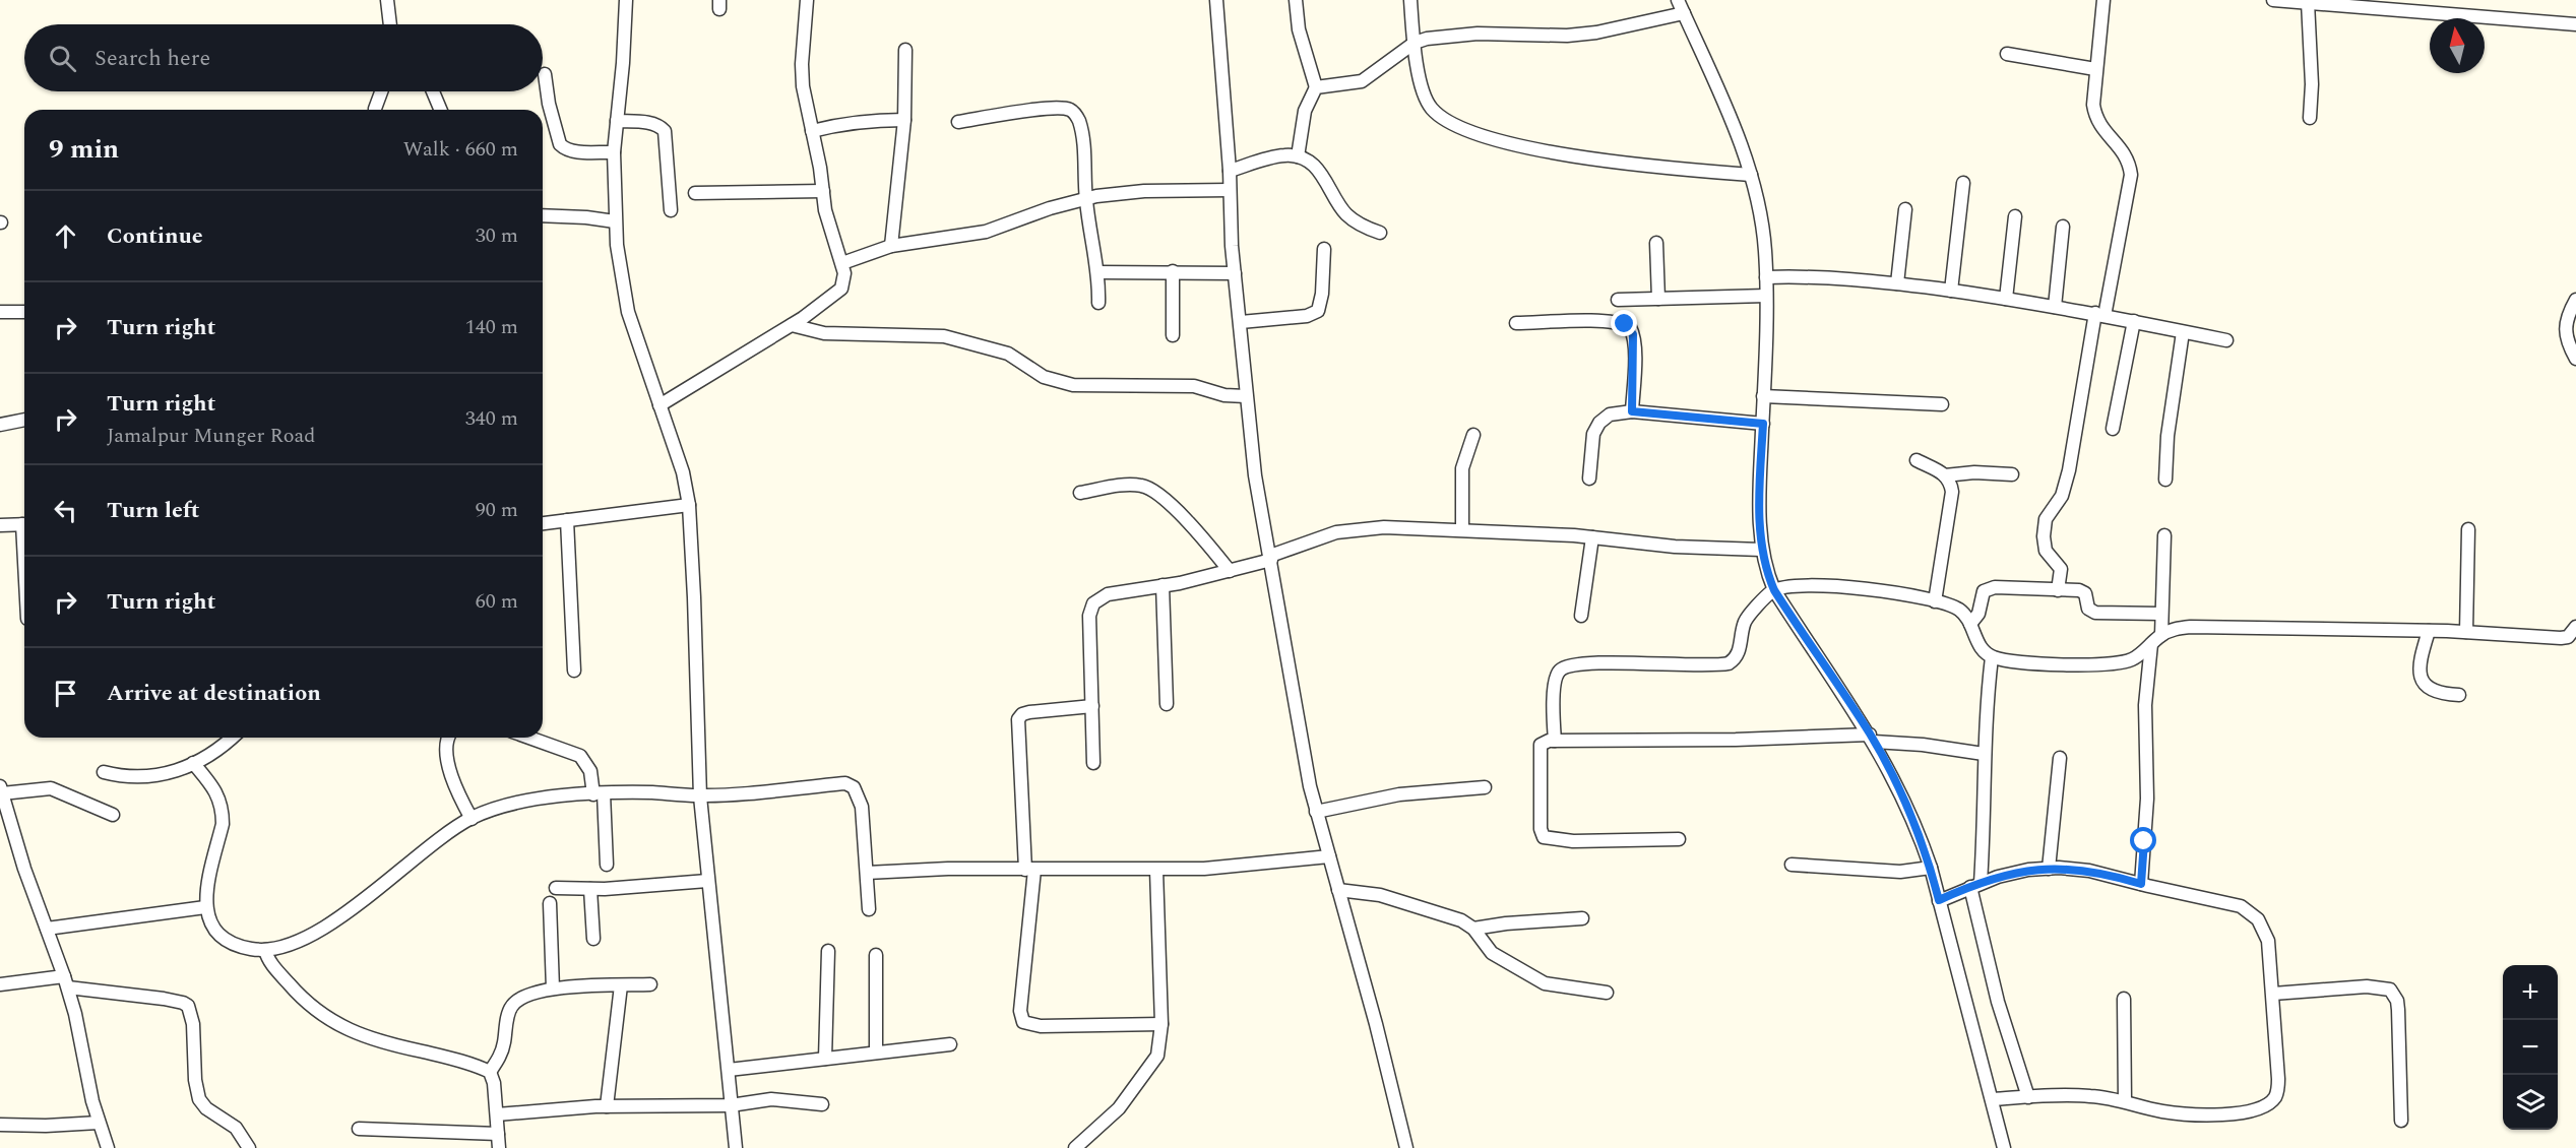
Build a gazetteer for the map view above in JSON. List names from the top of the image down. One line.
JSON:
{"north":"top","page":{"search":"Search here","heading":["9 min","Walk · 660 m"],"list":[["Continue","30 m"],["Turn right","140 m"],["Turn right","Jamalpur Munger Road","340 m"],["Turn left","90 m"],["Turn right","60 m"],"Arrive at destination"],"map_buttons":["+","−"]}}
